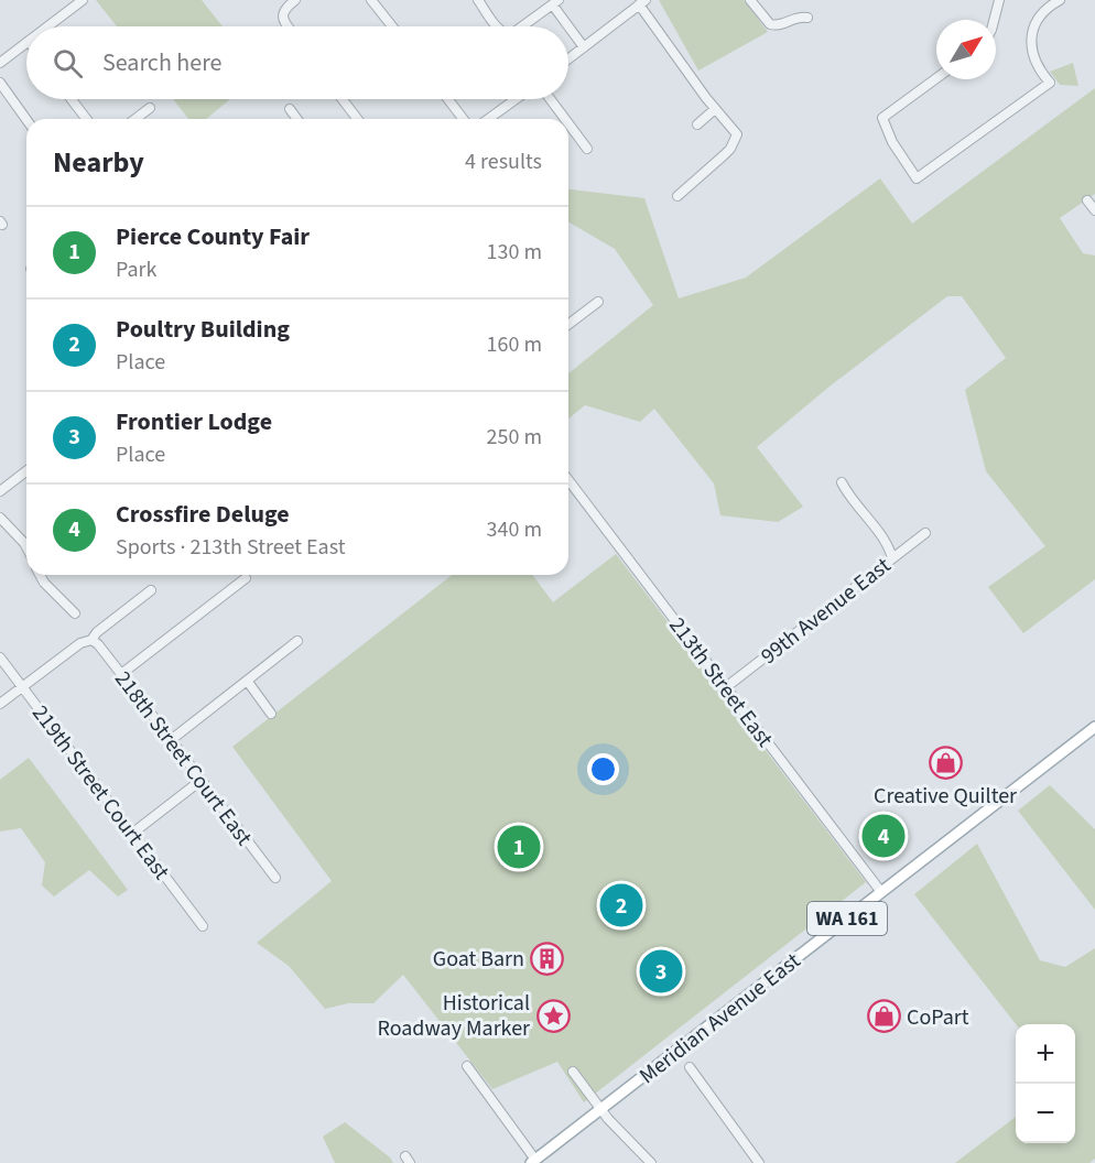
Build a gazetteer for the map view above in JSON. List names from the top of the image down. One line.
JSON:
{"streets":{"main road":["WA 161","Meridian Avenue East"],"street":["99th Avenue East","213th Street East","218th Street Court East","219th Street Court East"]},"crossings":[["99th Avenue East","213th Street East"],["213th Street East","Meridian Avenue East"]],"places":{"shop":["Creative Quilter","CoPart"],"building":["Goat Barn"],"place":["Historical Roadway Marker"]},"north":"top right","page":{"search":"Search here","heading":["Nearby","4 results"],"list":[{"mark":"1","name":"Pierce County Fair","note":"Park","value":"130 m"},{"mark":"2","name":"Poultry Building","note":"Place","value":"160 m"},{"mark":"3","name":"Frontier Lodge","note":"Place","value":"250 m"},{"mark":"4","name":"Crossfire Deluge","note":"Sports · 213th Street East","value":"340 m"}],"pins":["4","1","2","3"],"map_buttons":["+","−"]}}
